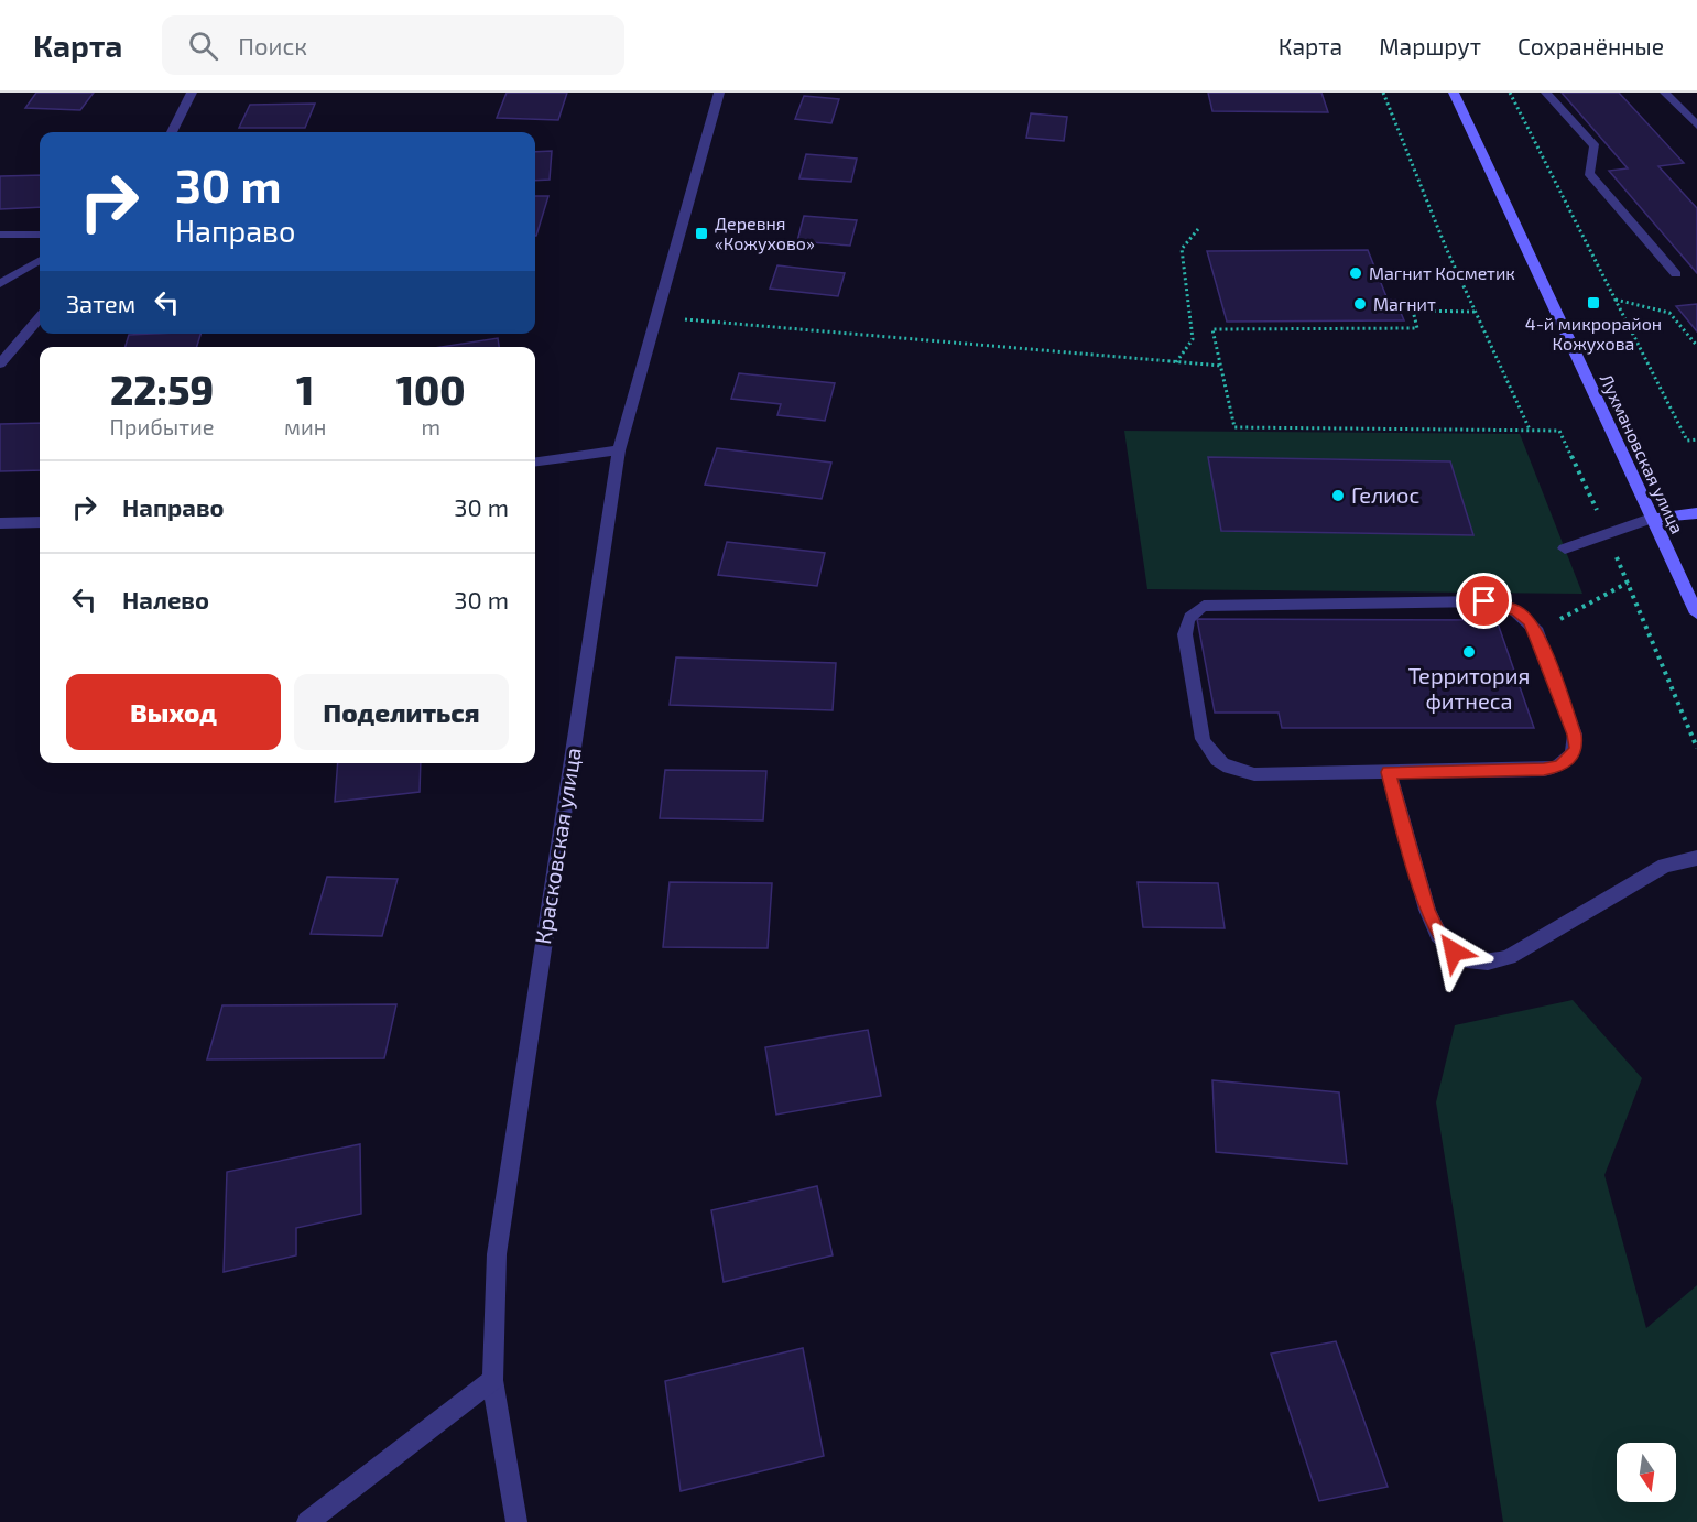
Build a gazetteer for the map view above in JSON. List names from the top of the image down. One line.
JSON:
{"streets":{"street":["Лухмановская улица","Красковская улица"]},"places":{"transit":["Деревня «Кожухово»","4-й микрорайон Кожухова"],"other":["Магнит Косметик","Магнит","Гелиос","Территория фитнеса"]},"north":"bottom","page":{"header":"Карта","search":"Поиск","nav":["Карта","Маршрут","Сохранённые"],"turn":["30 m","Направо"],"then":"Затем","eta":["22:59","Прибытие","1","мин","100","m"],"list":[{"name":"Направо","value":"30 m"},{"name":"Налево","value":"30 m"}],"buttons":["Выход","Поделиться"]}}
